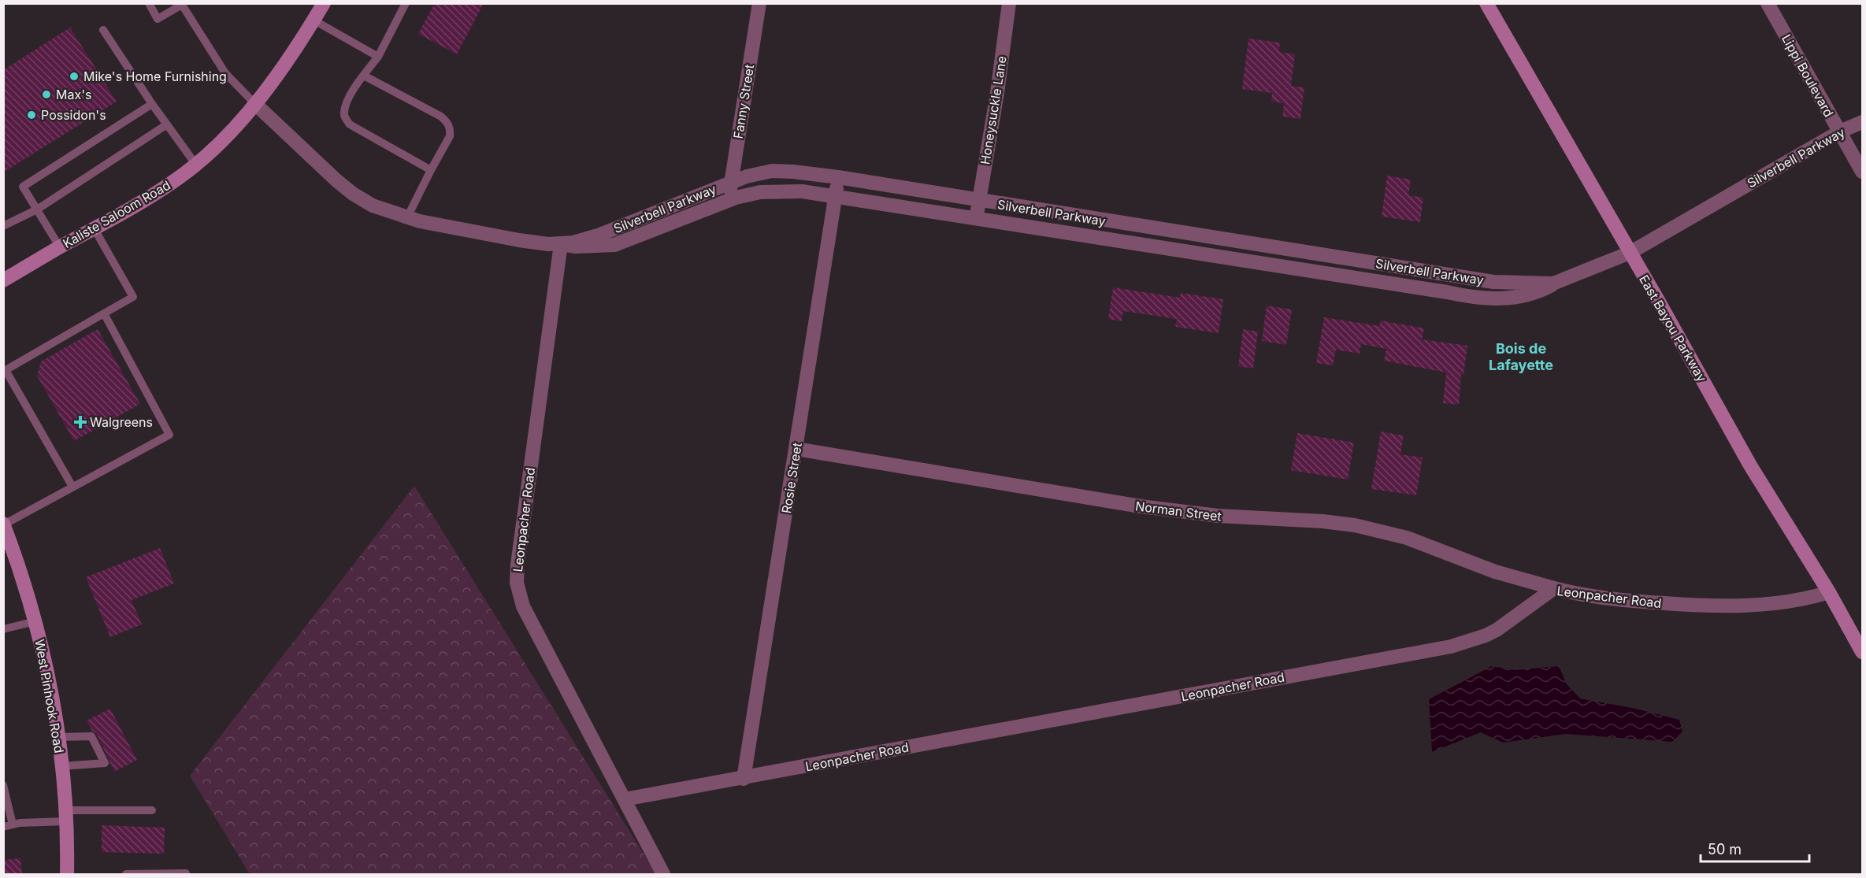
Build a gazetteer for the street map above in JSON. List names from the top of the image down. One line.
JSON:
{"streets":{"main road":["Kaliste Saloom Road","East Bayou Parkway","West Pinhook Road"],"street":["Lippi Boulevard","Fanny Street","Honeysuckle Lane","Silverbell Parkway","Rosie Street","Norman Street","Leonpacher Road"]},"crossings":[["Lippi Boulevard","Silverbell Parkway"],["Fanny Street","Silverbell Parkway"],["Honeysuckle Lane","Silverbell Parkway"],["Silverbell Parkway","Kaliste Saloom Road"],["Silverbell Parkway","East Bayou Parkway"],["Silverbell Parkway","Rosie Street"],["Silverbell Parkway","Leonpacher Road"],["East Bayou Parkway","Leonpacher Road"],["Rosie Street","Norman Street"],["Rosie Street","Leonpacher Road"],["Norman Street","Leonpacher Road"]],"districts":["Bois de Lafayette"],"places":{"other":["Mike's Home Furnishing","Max's","Possidon's"],"health":["Walgreens"]},"scale_bar":"50 m"}
